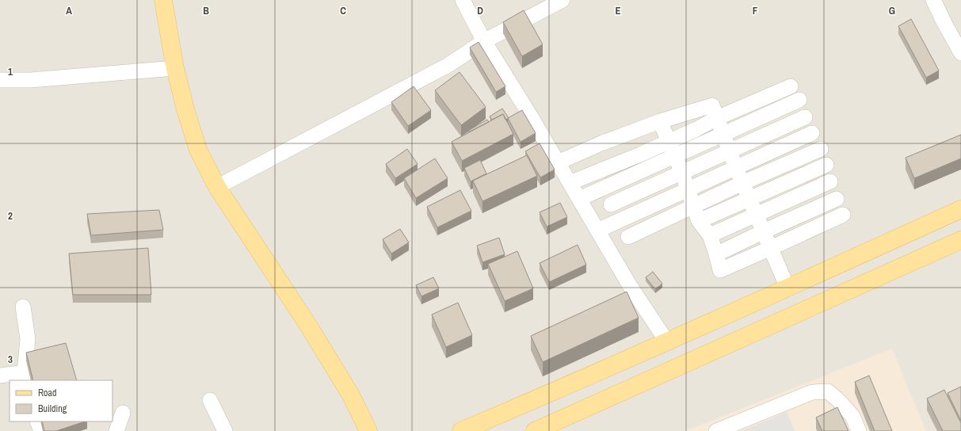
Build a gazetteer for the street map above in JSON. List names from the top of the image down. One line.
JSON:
{"legend":["Road","Building"],"grid":{"columns":["A","B","C","D","E","F","G"],"rows":["1","2","3"]}}
